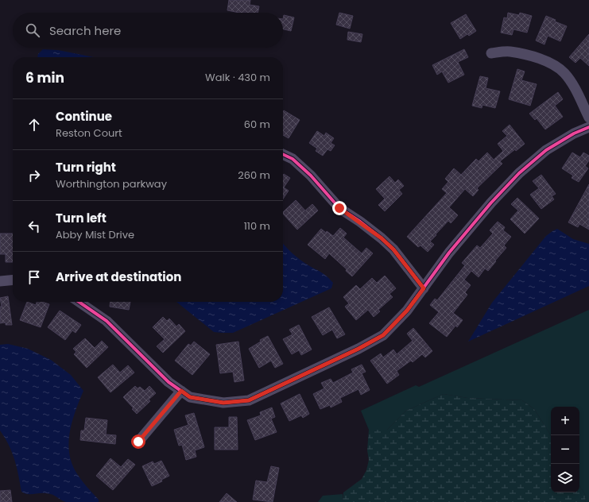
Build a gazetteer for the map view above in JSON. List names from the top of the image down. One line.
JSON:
{"page":{"search":"Search here","heading":["6 min","Walk · 430 m"],"list":[["Continue","Reston Court","60 m"],["Turn right","Worthington parkway","260 m"],["Turn left","Abby Mist Drive","110 m"],"Arrive at destination"],"map_buttons":["+","−"]}}
